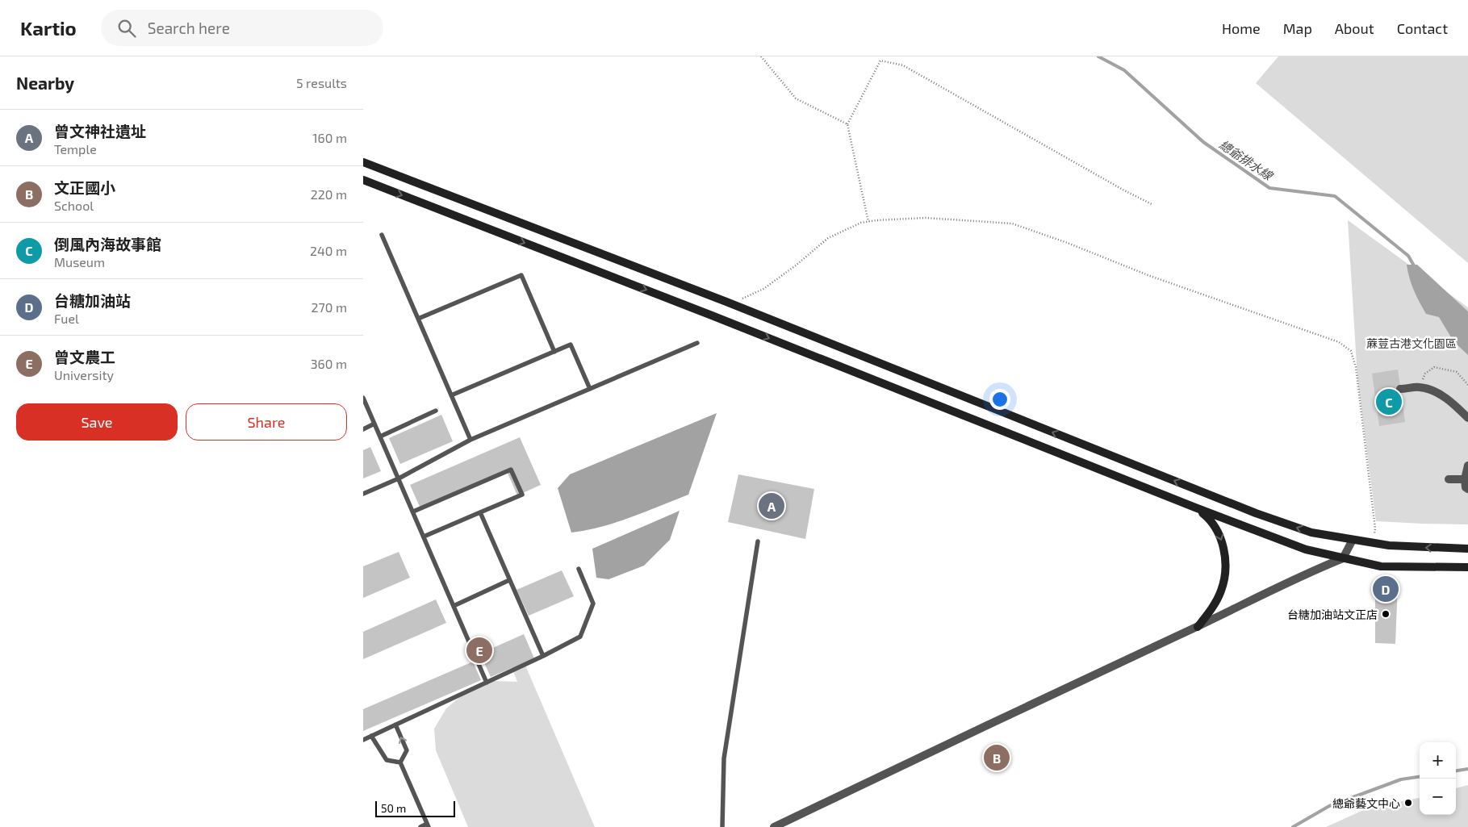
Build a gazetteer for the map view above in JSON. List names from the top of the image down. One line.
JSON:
{"water":["總爺排水線"],"parks":["蔴荳古港文化園區"],"places":["台糖加油站文正店","總爺藝文中心"],"scale_bar":"50 m","page":{"header":"Kartio","search":"Search here","nav":["Home","Map","About","Contact"],"heading":["Nearby","5 results"],"list":[{"mark":"A","name":"曾文神社遺址","note":"Temple","value":"160 m"},{"mark":"B","name":"文正國小","note":"School","value":"220 m"},{"mark":"C","name":"倒風內海故事館","note":"Museum","value":"240 m"},{"mark":"D","name":"台糖加油站","note":"Fuel","value":"270 m"},{"mark":"E","name":"曾文農工","note":"University","value":"360 m"}],"pins":["C","A","D","E","B"],"buttons":["Save","Share"],"map_buttons":["+","−"],"scale":"50 m"}}
